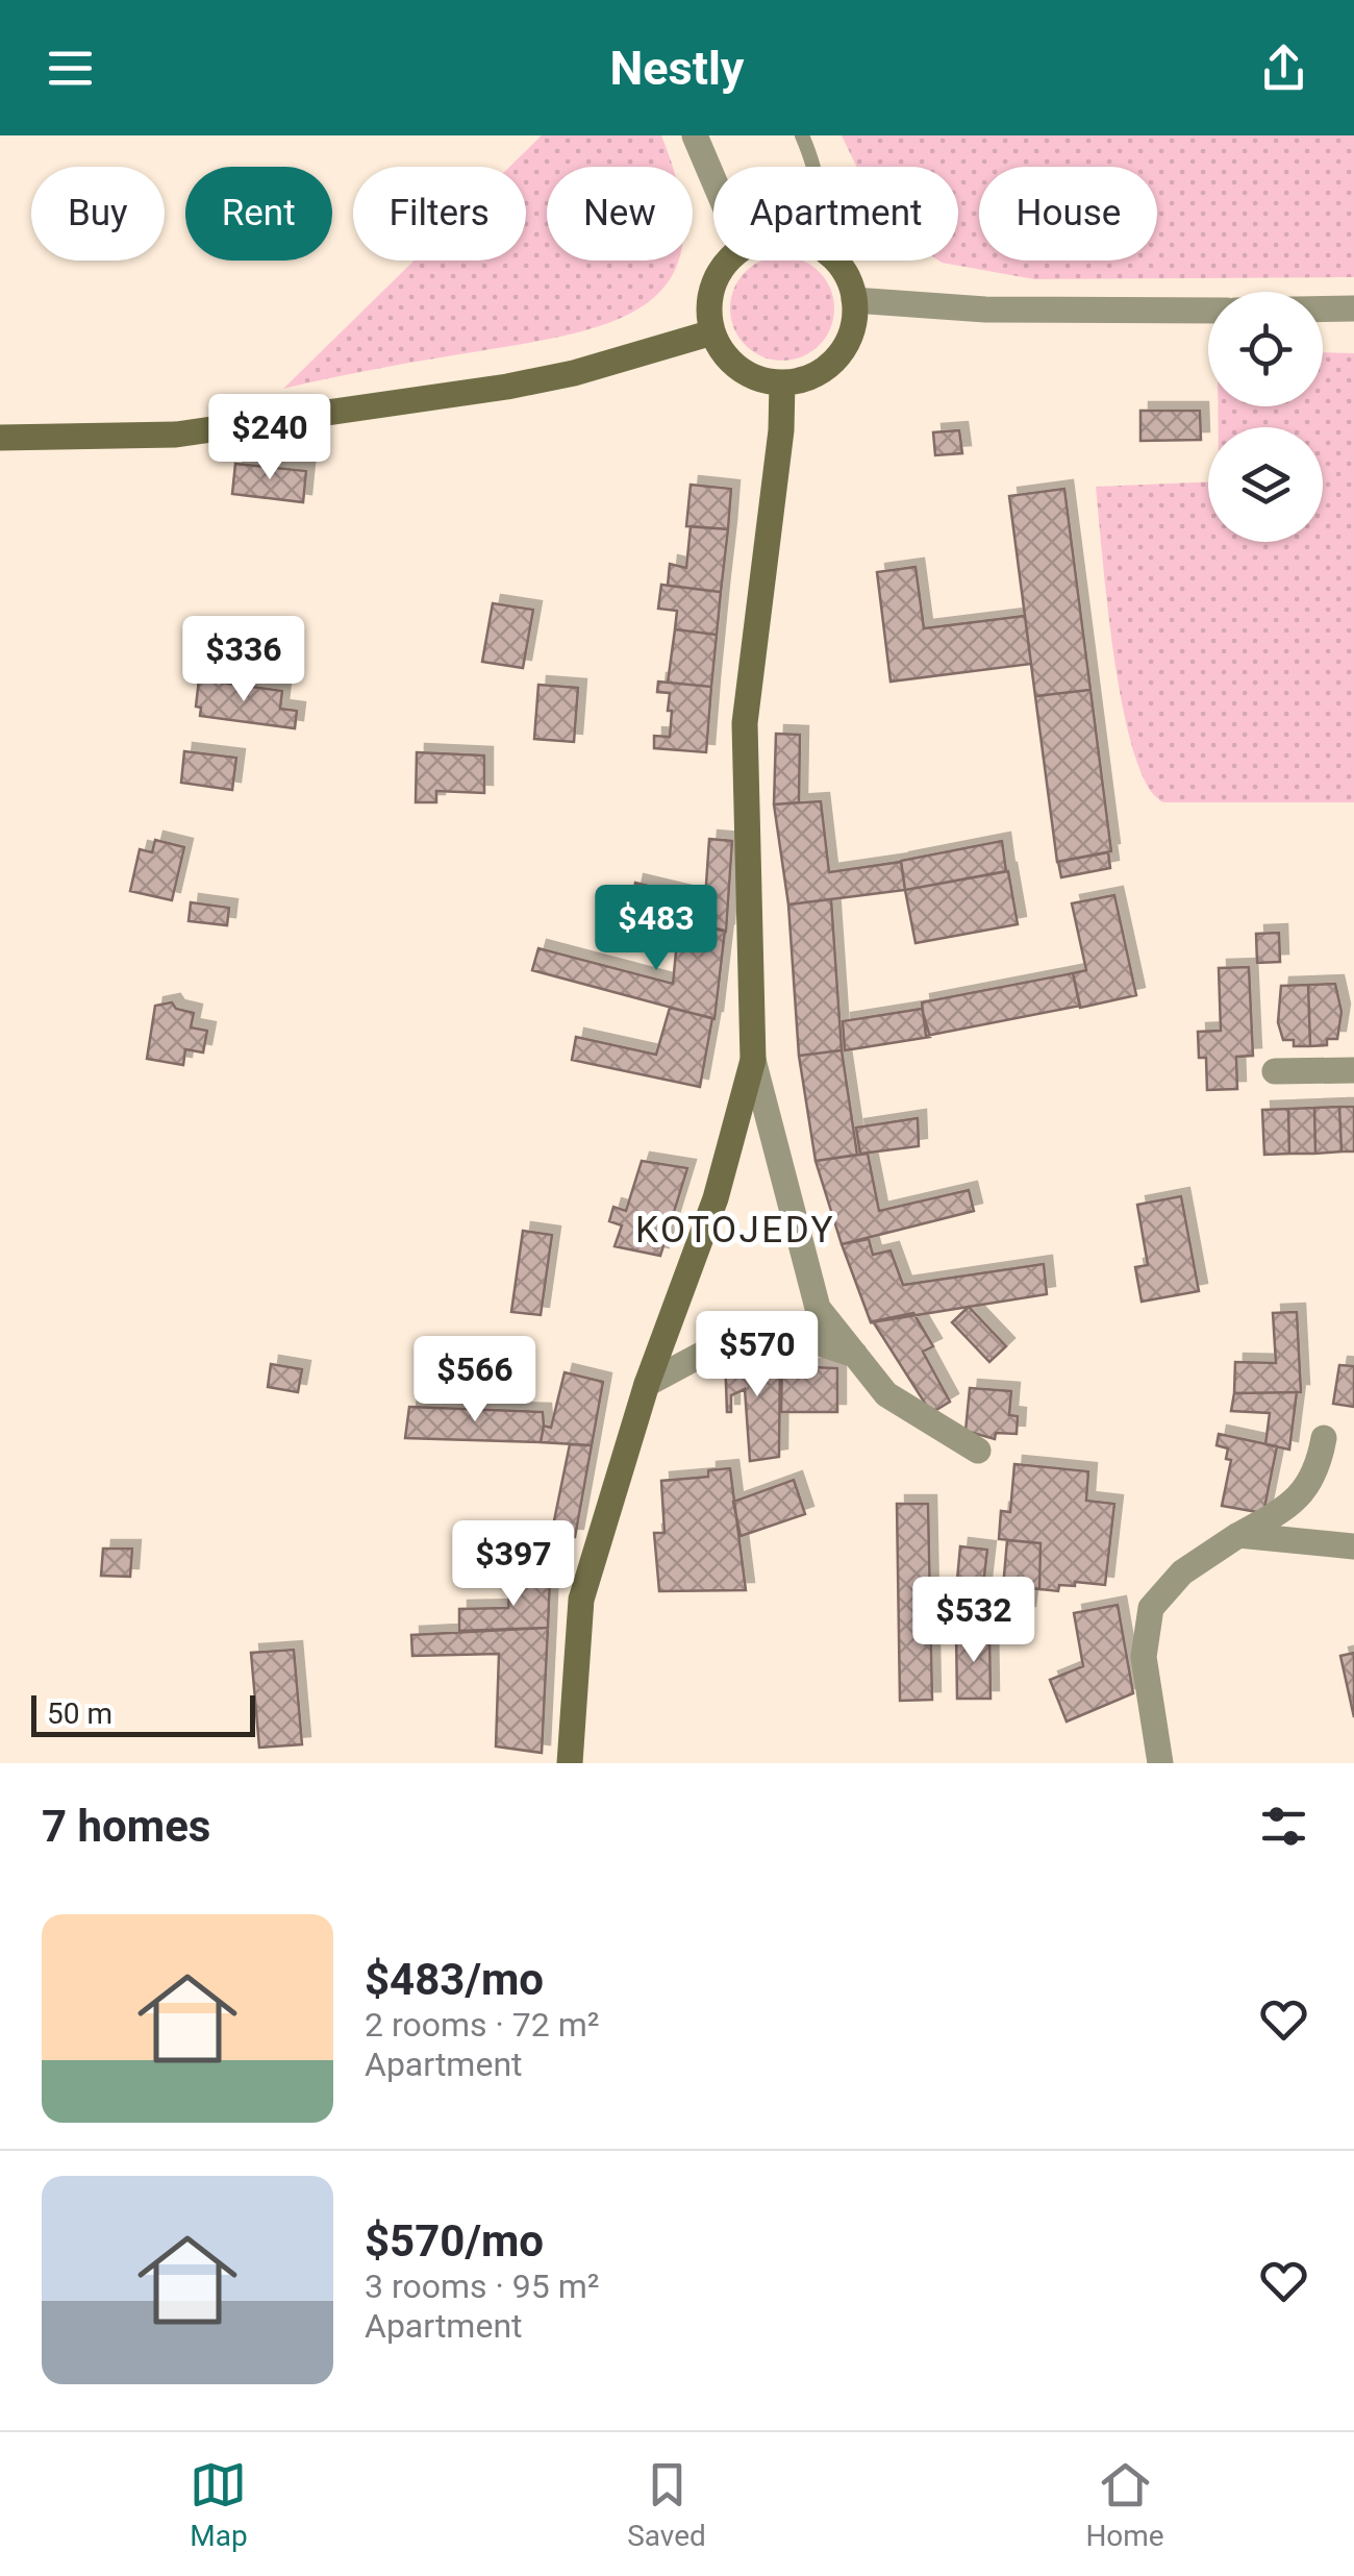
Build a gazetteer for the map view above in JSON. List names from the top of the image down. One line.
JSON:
{"districts":["KOTOJEDY"],"scale_bar":"50 m","page":{"header":"Nestly","chip":["Buy","Rent","Filters","New","Apartment","House"],"price":["$240","$336","$483","$570","$566","$397","$532"],"scale":"50 m","heading":"7 homes","list":[{"name":"$483/mo","note":"2 rooms · 72 m² · Apartment"},{"name":"$570/mo","note":"3 rooms · 95 m² · Apartment"}],"tabs":["Map","Saved","Home"]}}
